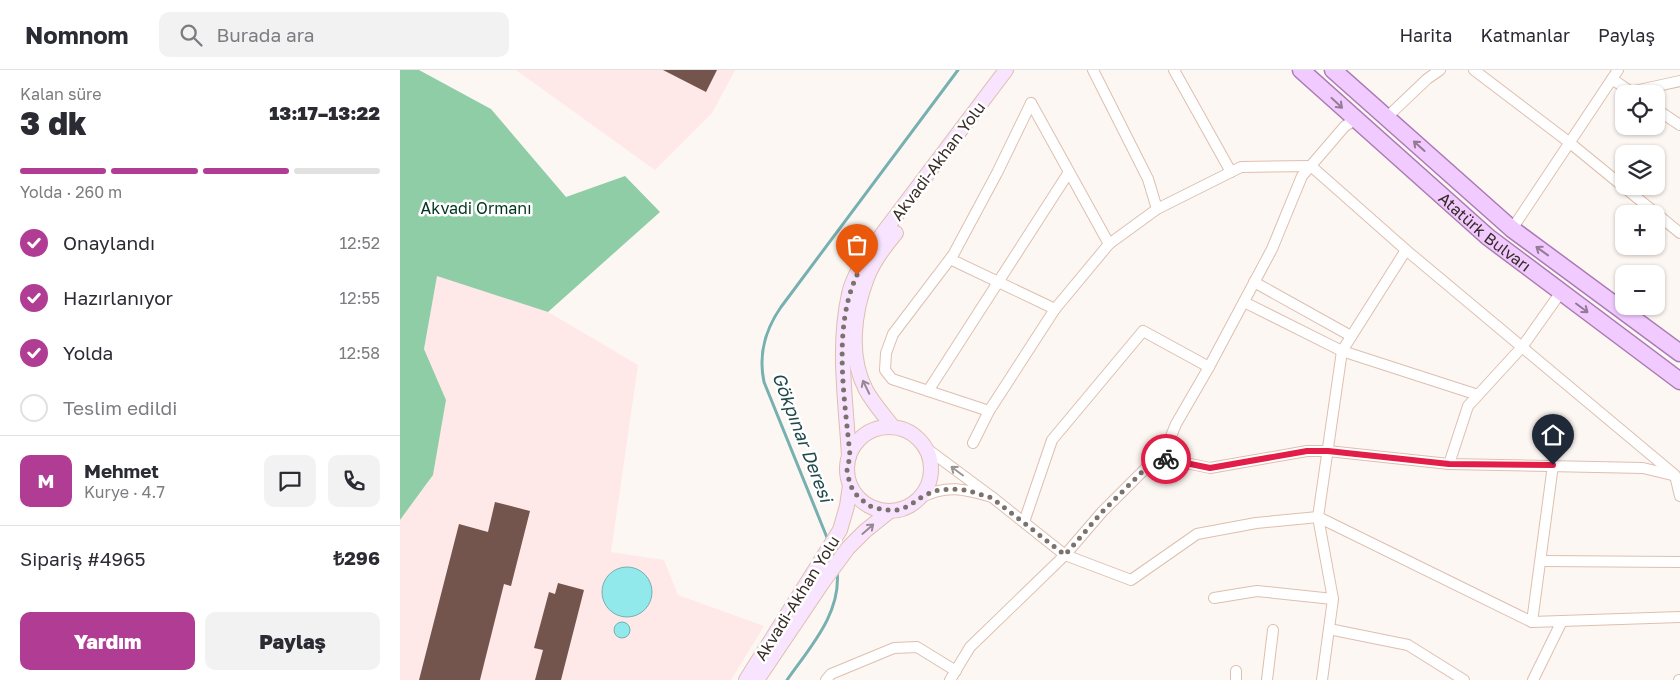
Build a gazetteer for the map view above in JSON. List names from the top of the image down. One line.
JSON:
{"streets":{"main road":["Akvadi-Akhan Yolu","Atatürk Bulvarı"]},"water":["Gökpınar Deresi"],"parks":["Akvadi Ormanı"],"page":{"header":"Nomnom","search":"Burada ara","nav":["Harita","Katmanlar","Paylaş"],"heading":["3 dk","Kalan süre","13:17–13:22"],"panel":["Mehmet","Kurye · 4.7","Sipariş #4965","₺296"],"map_buttons":["+","−"],"bar":"Yolda · 260 m","list":[["Onaylandı","12:52"],["Hazırlanıyor","12:55"],["Yolda","12:58"],"Teslim edildi"],"round":"M","buttons":["Yardım","Paylaş"]}}
